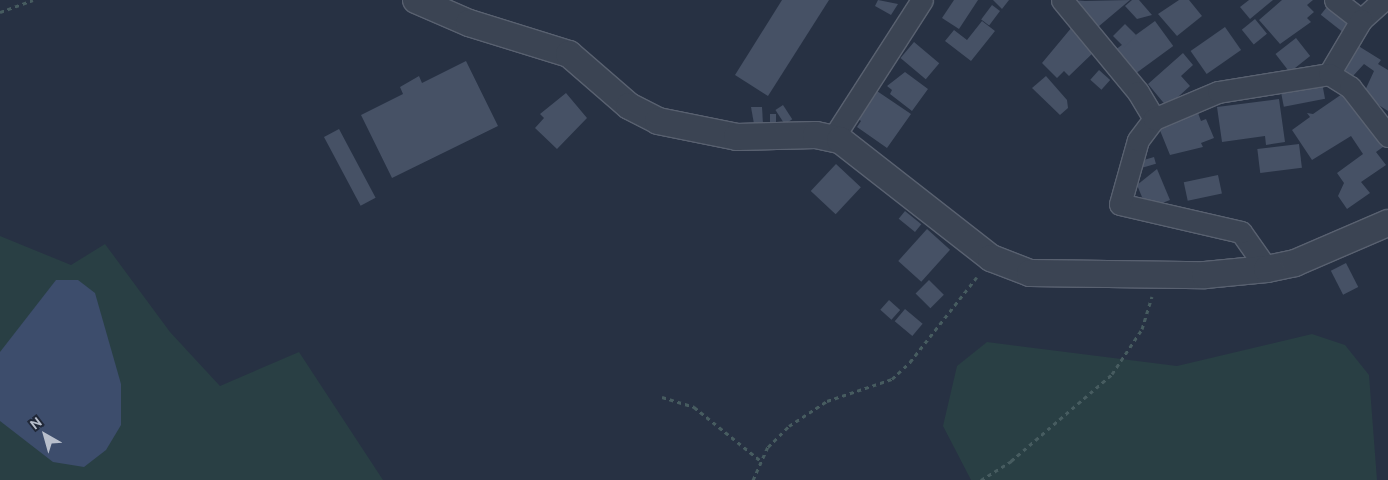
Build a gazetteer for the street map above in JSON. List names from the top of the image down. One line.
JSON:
{"north":"top left"}
